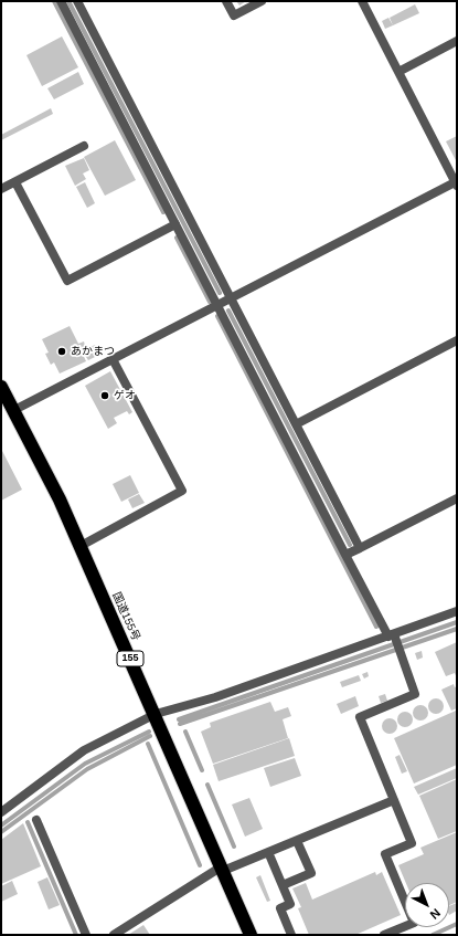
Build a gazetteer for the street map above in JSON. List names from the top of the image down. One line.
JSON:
{"streets":{"highway":["国道155号","155"]},"places":["あかまつ","ゲオ"],"north":"bottom right"}
